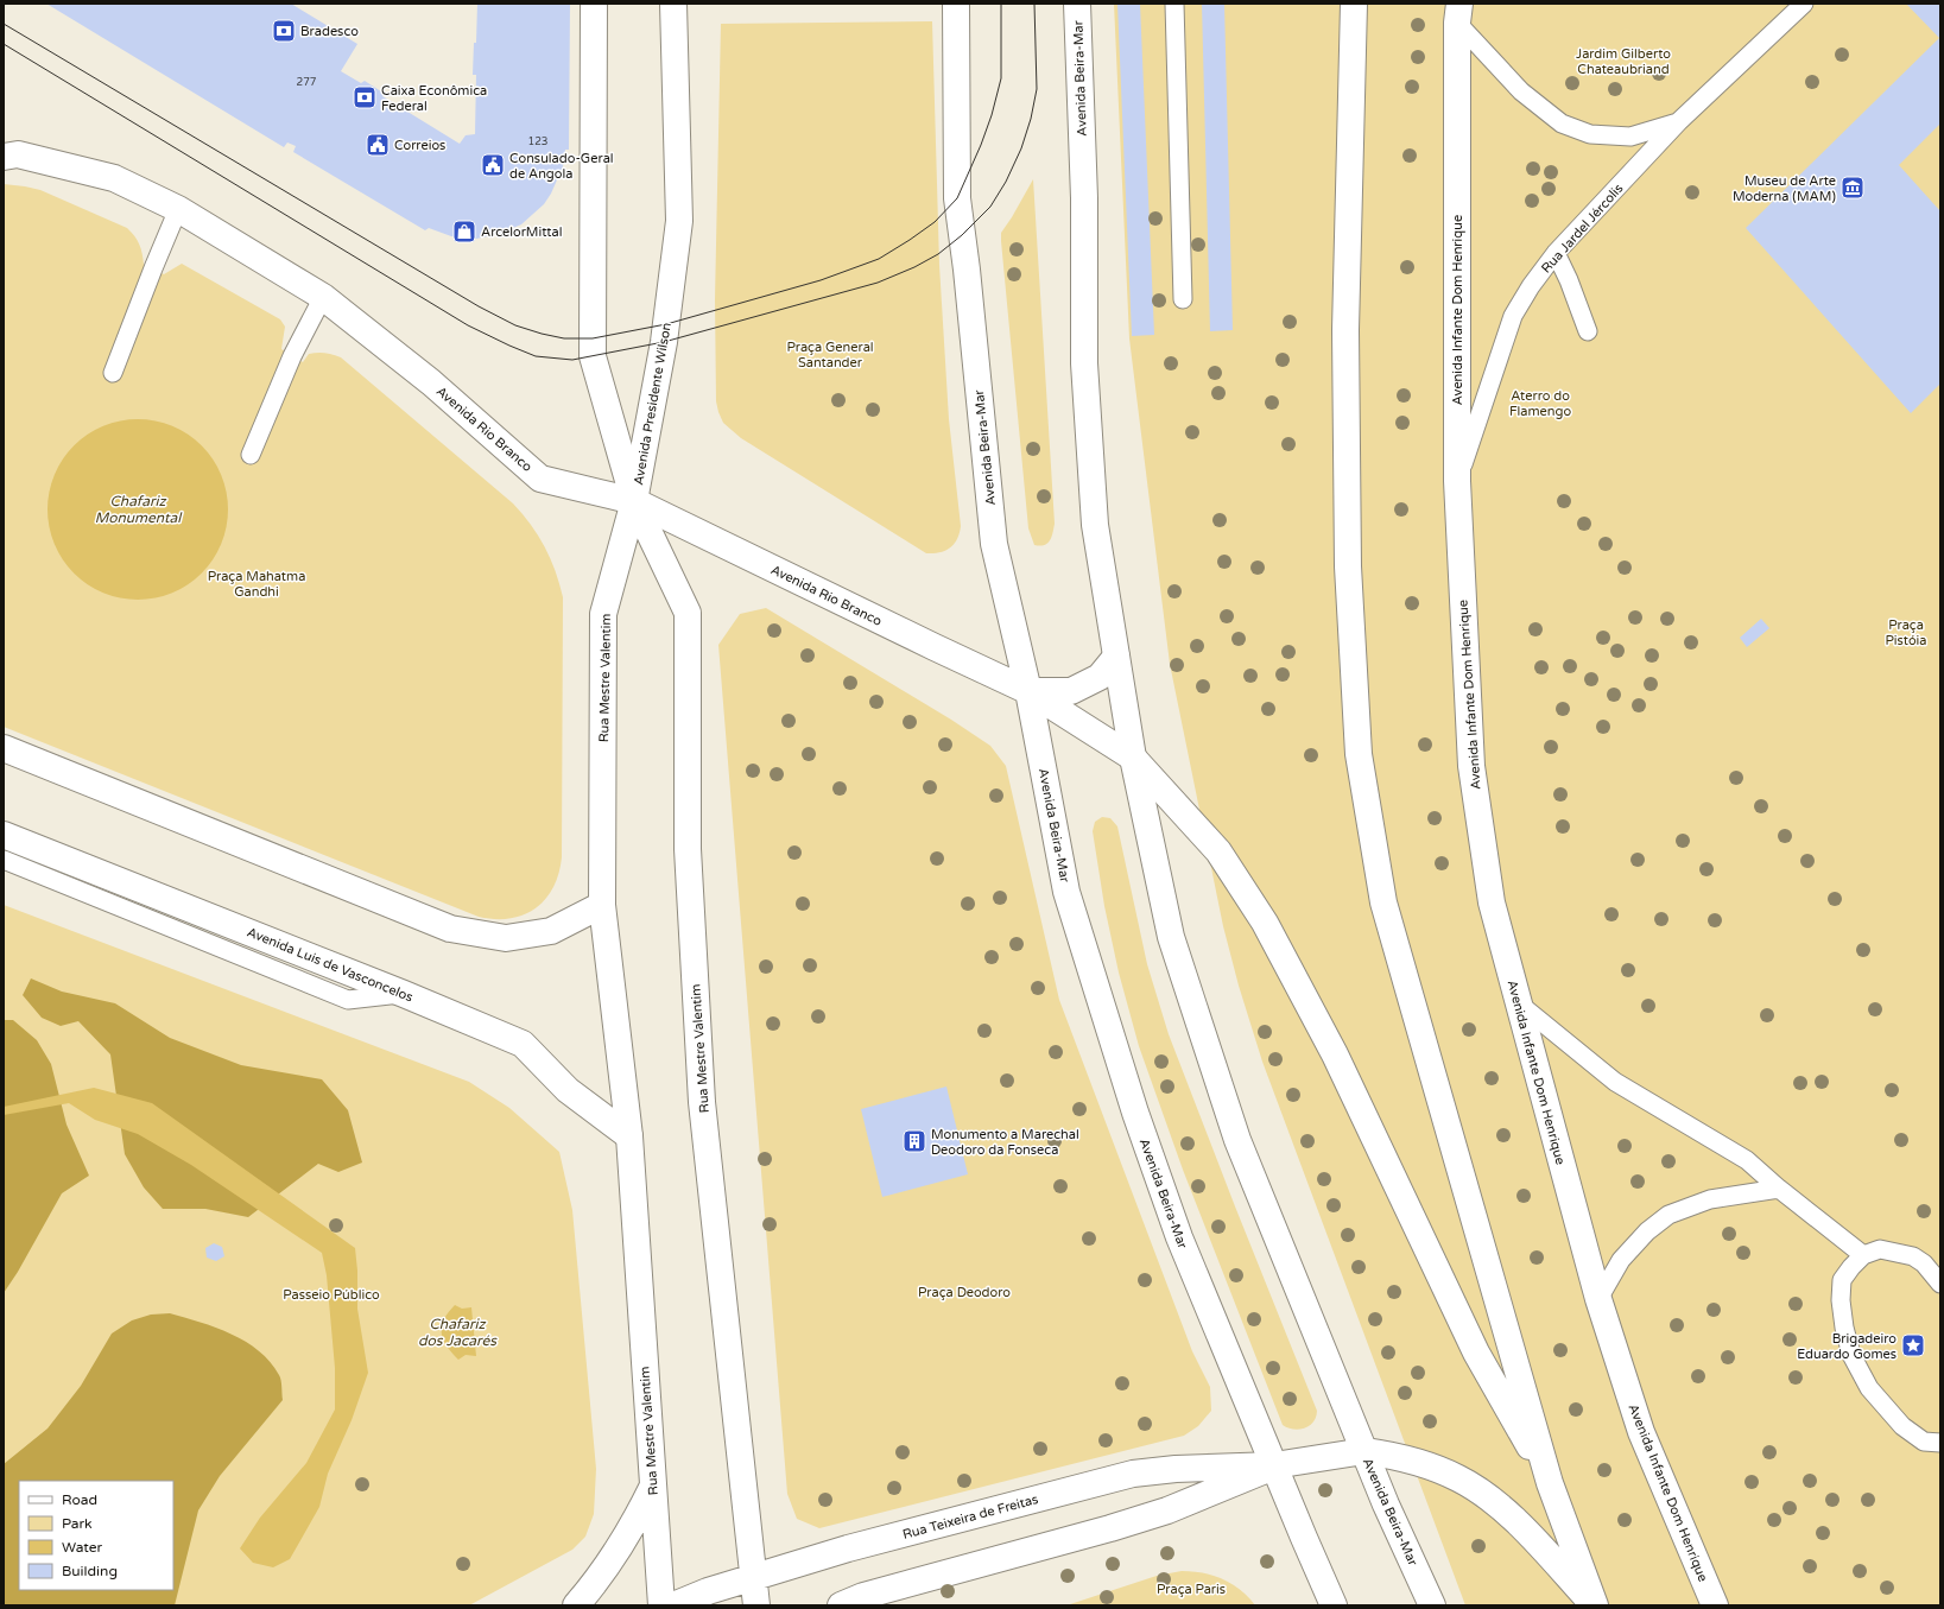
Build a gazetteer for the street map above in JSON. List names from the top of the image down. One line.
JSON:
{"streets":{"main road":["Avenida Beira-Mar","Avenida Infante Dom Henrique","Avenida Presidente Wilson","Avenida Rio Branco","Rua Mestre Valentim","Avenida Luis de Vasconcelos","Rua Teixeira de Freitas"],"lane":["Rua Jardel Jércolis"]},"crossings":[["Avenida Beira-Mar","Avenida Rio Branco"],["Avenida Beira-Mar","Rua Teixeira de Freitas"],["Rua Jardel Jércolis","Avenida Infante Dom Henrique"],["Avenida Presidente Wilson","Avenida Rio Branco"],["Avenida Presidente Wilson","Rua Mestre Valentim"],["Avenida Rio Branco","Rua Mestre Valentim"],["Rua Mestre Valentim","Avenida Luis de Vasconcelos"],["Rua Mestre Valentim","Rua Teixeira de Freitas"]],"water":["Chafariz Monumental","Chafariz dos Jacarés"],"parks":["Jardim Gilberto Chateaubriand","Praça General Santander","Aterro do Flamengo","Praça Mahatma Gandhi","Praça Pistóia","Praça Deodoro","Passeio Público","Praça Paris"],"places":{"bank":["Bradesco","Caixa Econômica Federal"],"public building":["Correios","Consulado-Geral de Angola"],"museum":["Museu de Arte Moderna (MAM)"],"shop":["ArcelorMittal"],"building":["Monumento a Marechal Deodoro da Fonseca"],"place":["Brigadeiro Eduardo Gomes"]},"house_numbers":["277","123"],"legend":["Road","Park","Water","Building"]}
